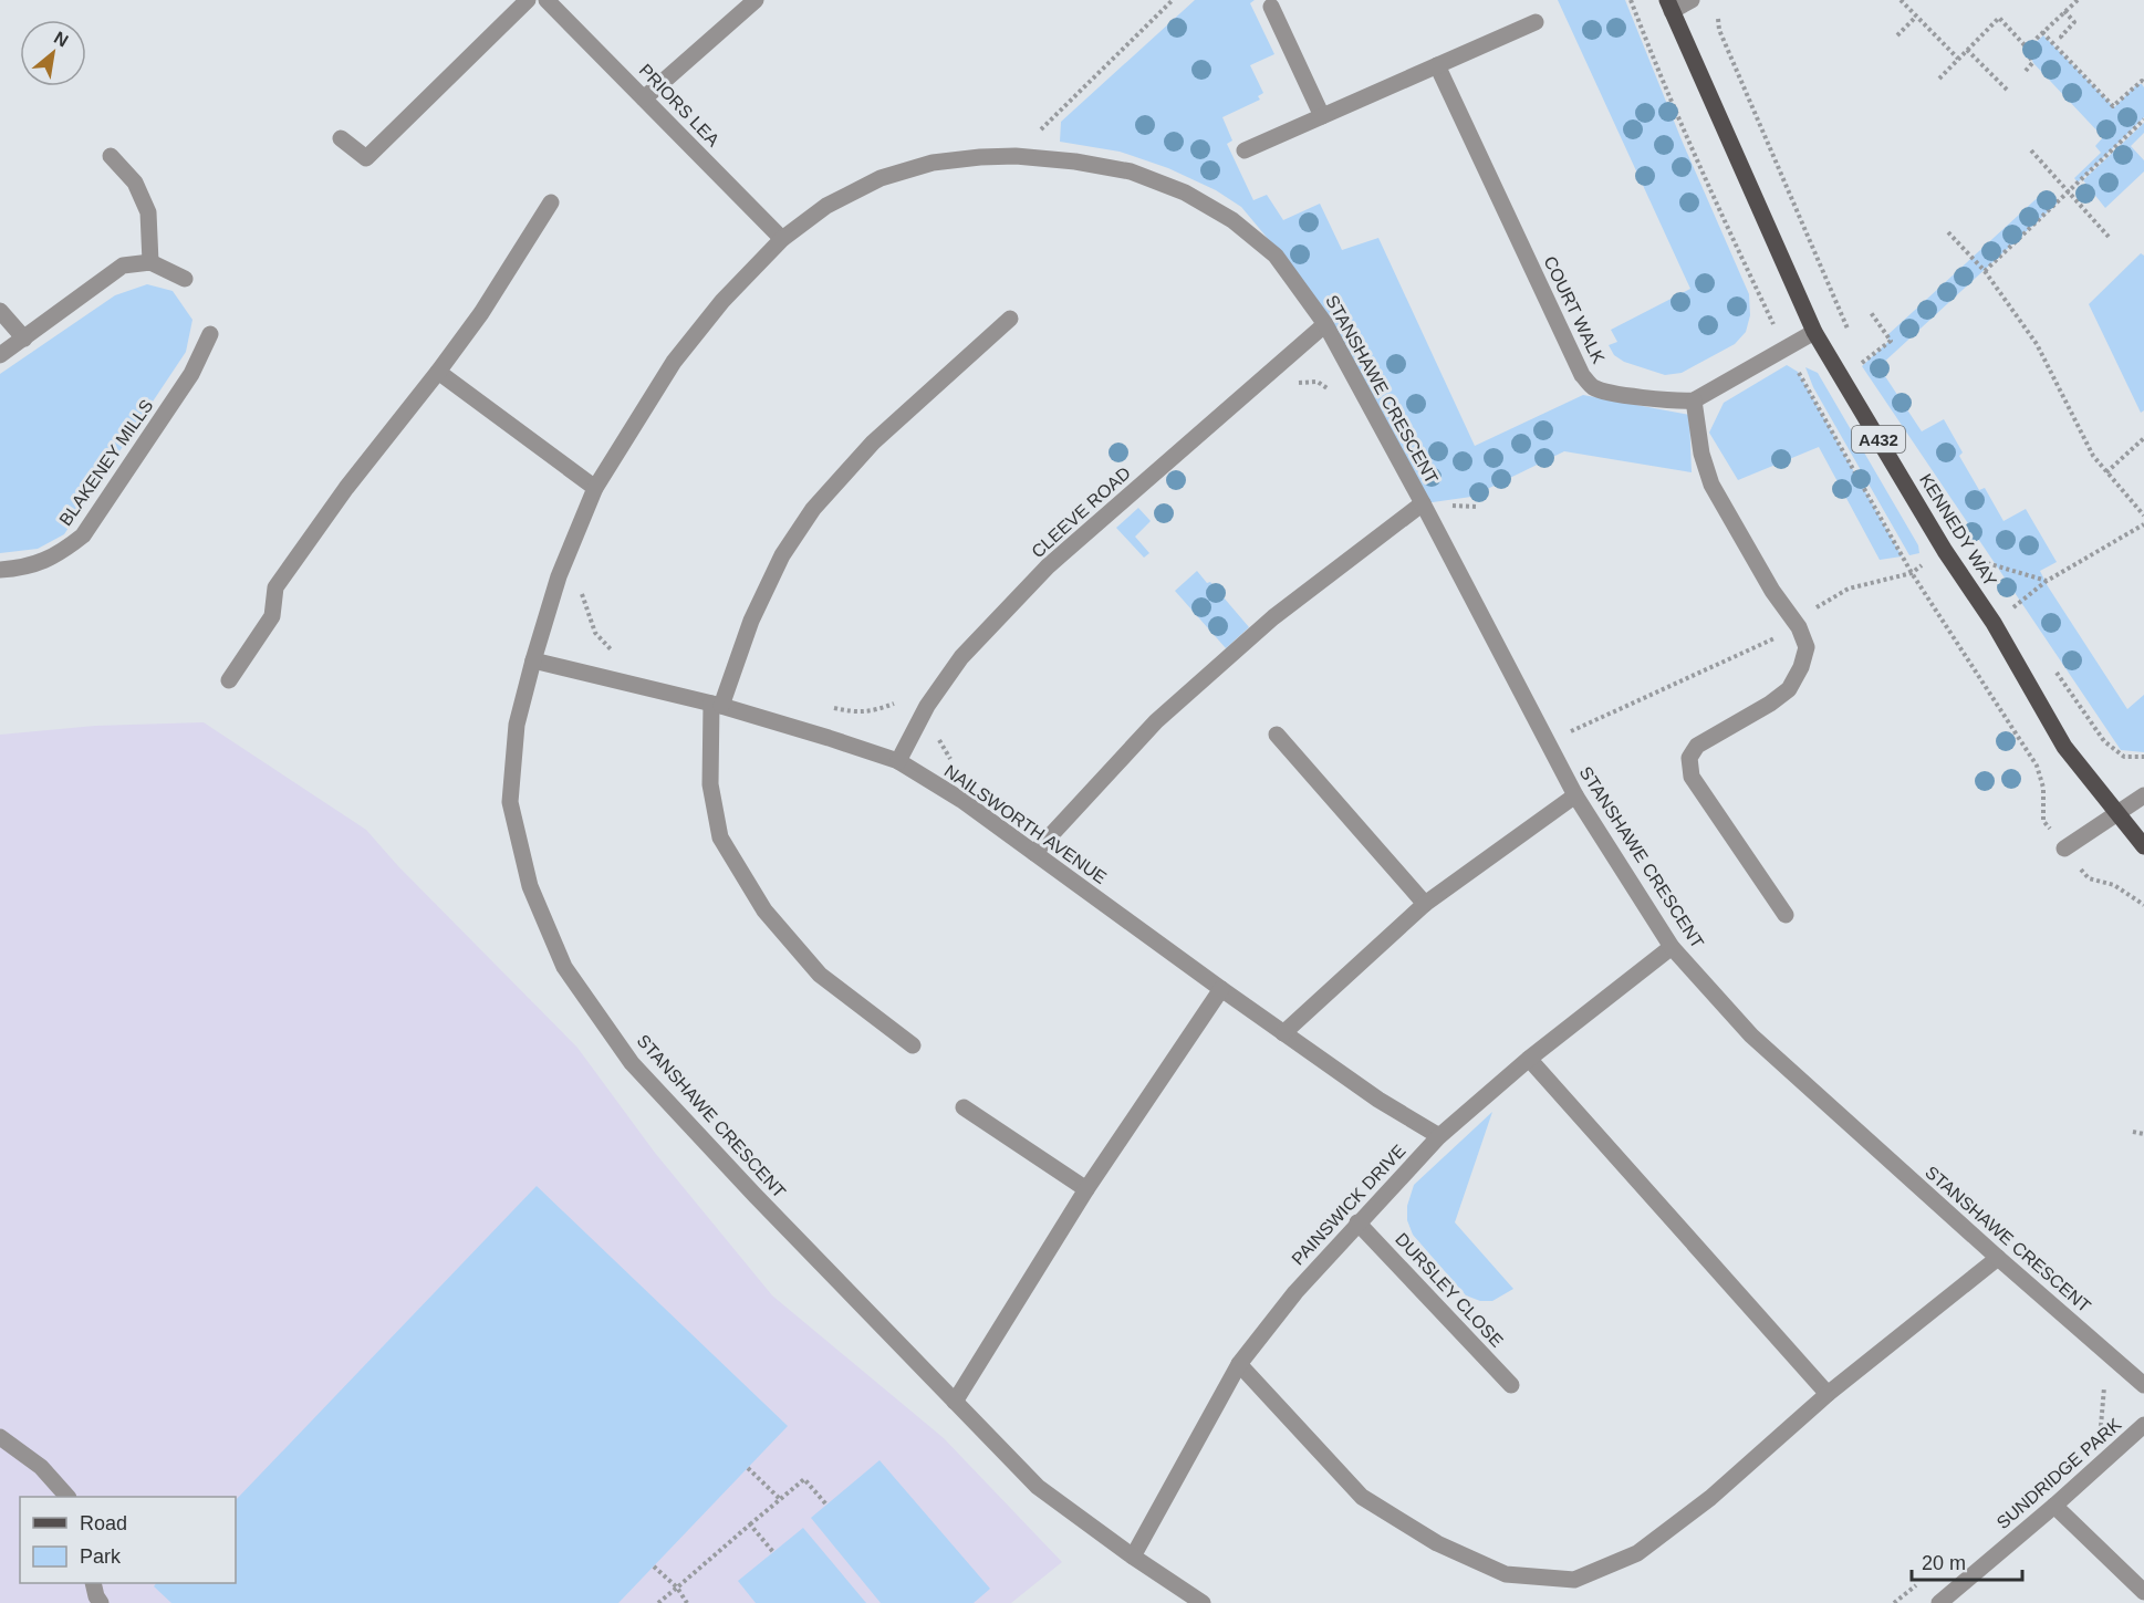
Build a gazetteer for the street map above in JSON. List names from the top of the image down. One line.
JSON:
{"streets":{"main road":["A432","KENNEDY WAY"],"street":["PRIORS LEA","COURT WALK","STANSHAWE CRESCENT","BLAKENEY MILLS","CLEEVE ROAD","NAILSWORTH AVENUE","PAINSWICK DRIVE","DURSLEY CLOSE","SUNDRIDGE PARK"]},"crossings":[["PRIORS LEA","STANSHAWE CRESCENT"],["STANSHAWE CRESCENT","CLEEVE ROAD"],["STANSHAWE CRESCENT","NAILSWORTH AVENUE"],["STANSHAWE CRESCENT","PAINSWICK DRIVE"],["CLEEVE ROAD","NAILSWORTH AVENUE"],["NAILSWORTH AVENUE","PAINSWICK DRIVE"],["PAINSWICK DRIVE","DURSLEY CLOSE"]],"legend":["Road","Park"],"scale_bar":"20 m","north":"top right"}
